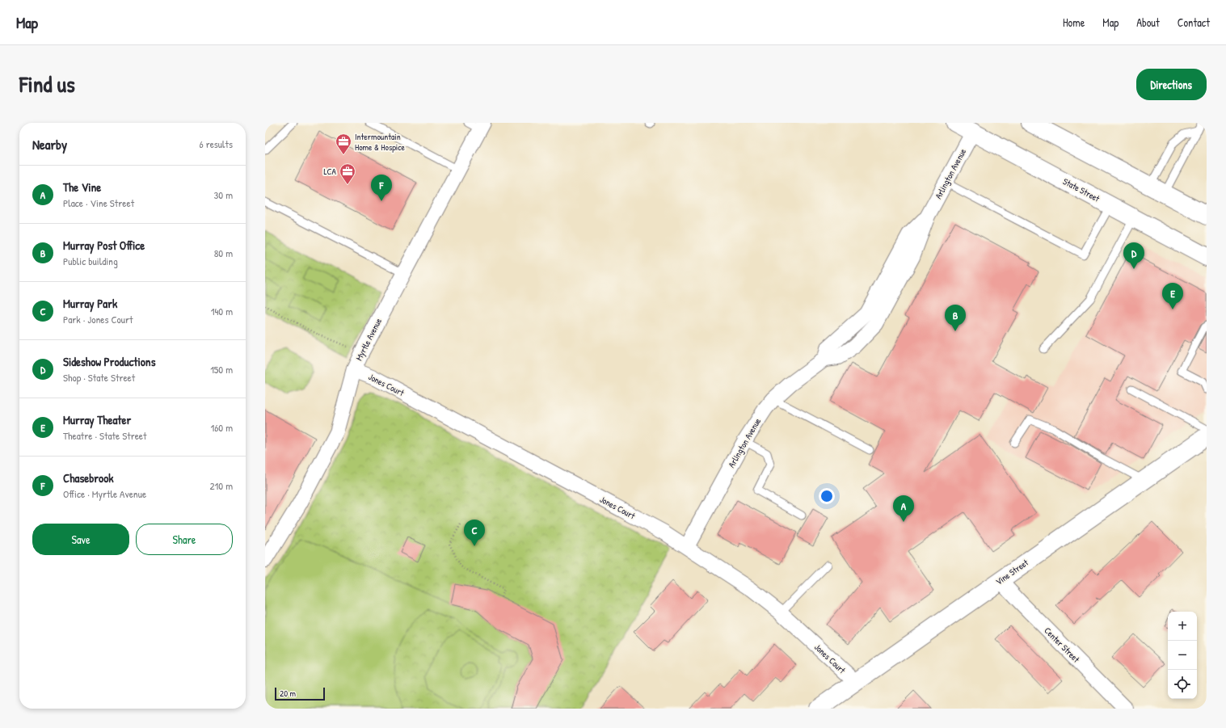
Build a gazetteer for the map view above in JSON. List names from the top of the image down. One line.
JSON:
{"streets":{"street":["Arlington Avenue","State Street","Myrtle Avenue","Jones Court","Vine Street","Center Street"]},"crossings":[["Arlington Avenue","State Street"],["Arlington Avenue","Jones Court"],["Myrtle Avenue","Jones Court"],["Jones Court","Vine Street"],["Vine Street","Center Street"]],"places":{"office":["Intermountain Home & Hospice","LCA"]},"scale_bar":"20 m","page":{"header":"Map","nav":["Home","Map","About","Contact"],"title":"Find us","buttons":["Directions",["Save","Share"]],"heading":["Nearby","6 results"],"list":[{"mark":"A","name":"The Vine","note":"Place · Vine Street","value":"30 m"},{"mark":"B","name":"Murray Post Office","note":"Public building","value":"80 m"},{"mark":"C","name":"Murray Park","note":"Park · Jones Court","value":"140 m"},{"mark":"D","name":"Sideshow Productions","note":"Shop · State Street","value":"150 m"},{"mark":"E","name":"Murray Theater","note":"Theatre · State Street","value":"160 m"},{"mark":"F","name":"Chasebrook","note":"Office · Myrtle Avenue","value":"210 m"}],"pins":["F","D","E","B","A","C"],"map_buttons":["+","−"],"scale":"20 m"}}
